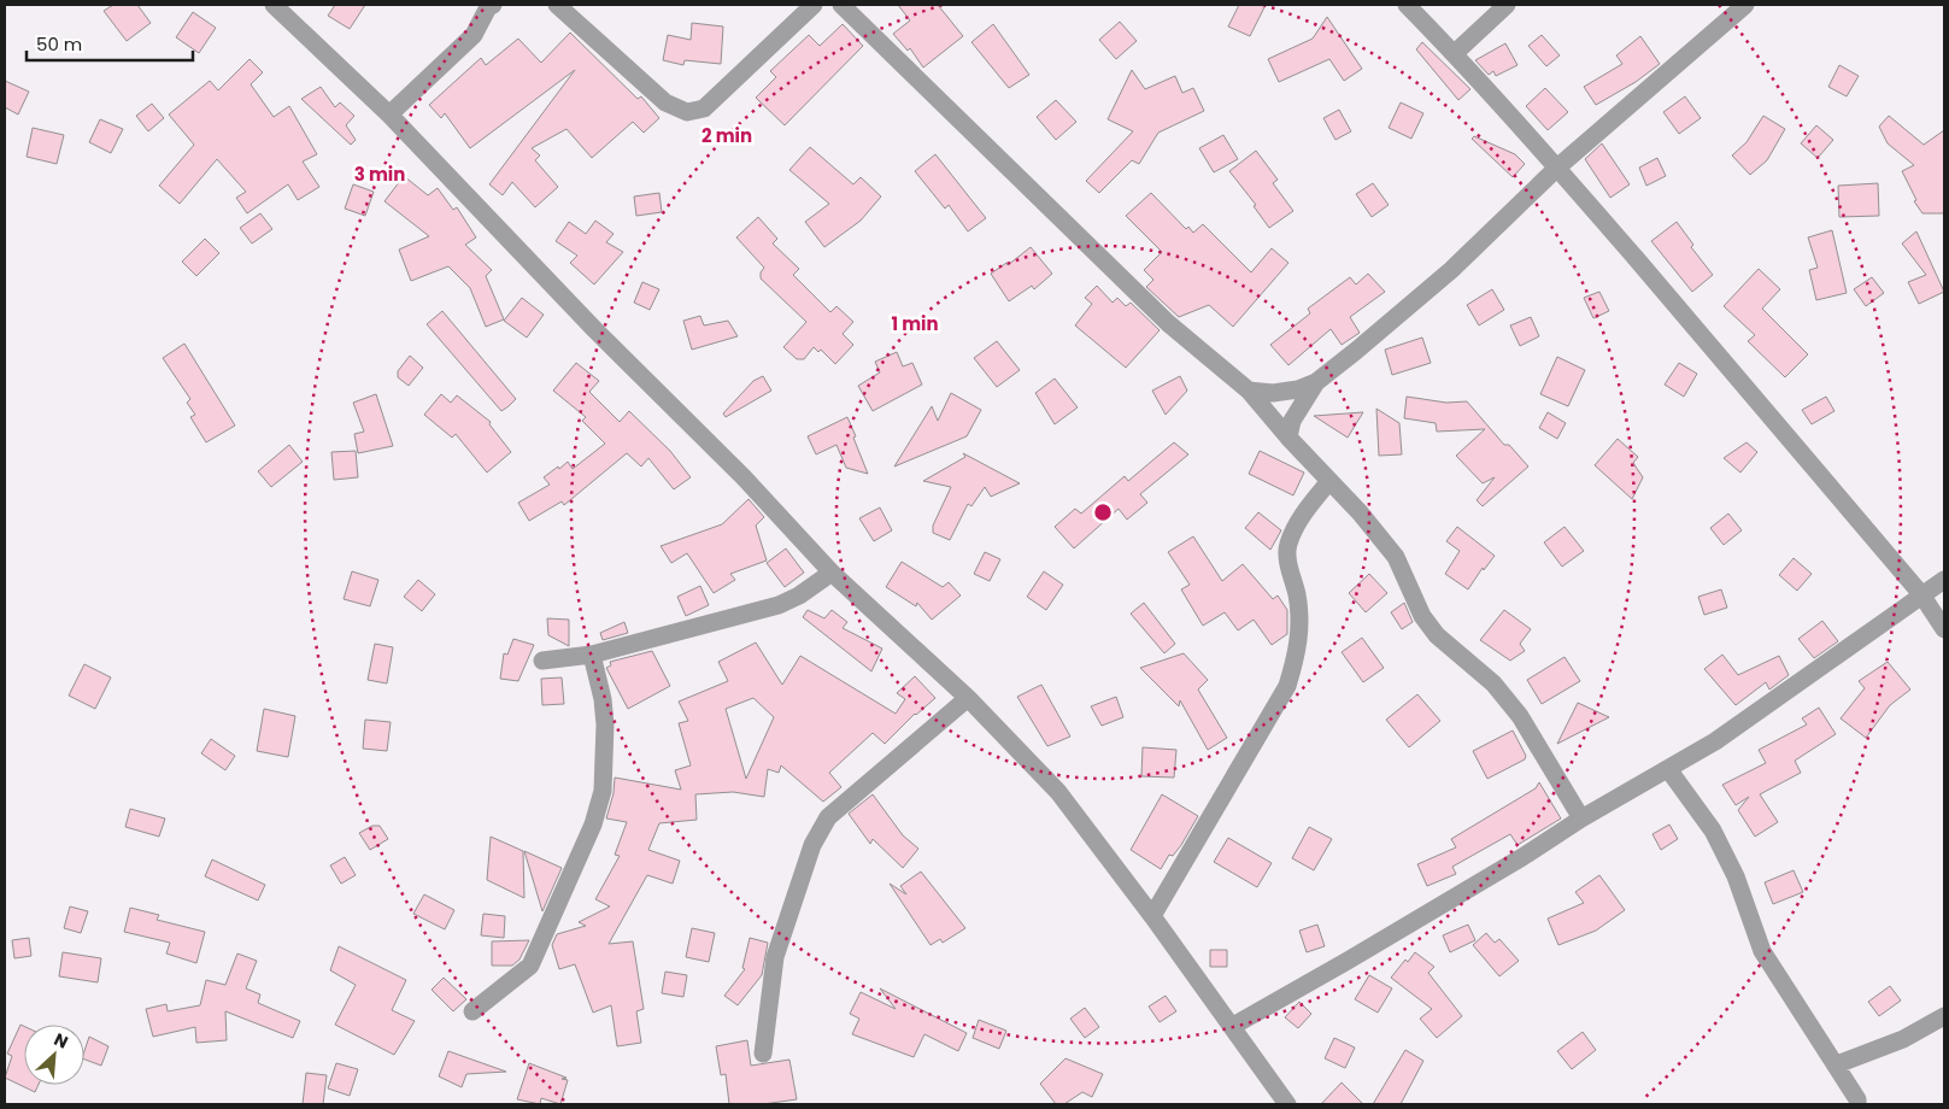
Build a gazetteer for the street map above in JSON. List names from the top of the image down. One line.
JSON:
{"scale_bar":"50 m","north":"top right","rings":["2 min","3 min","1 min"]}
